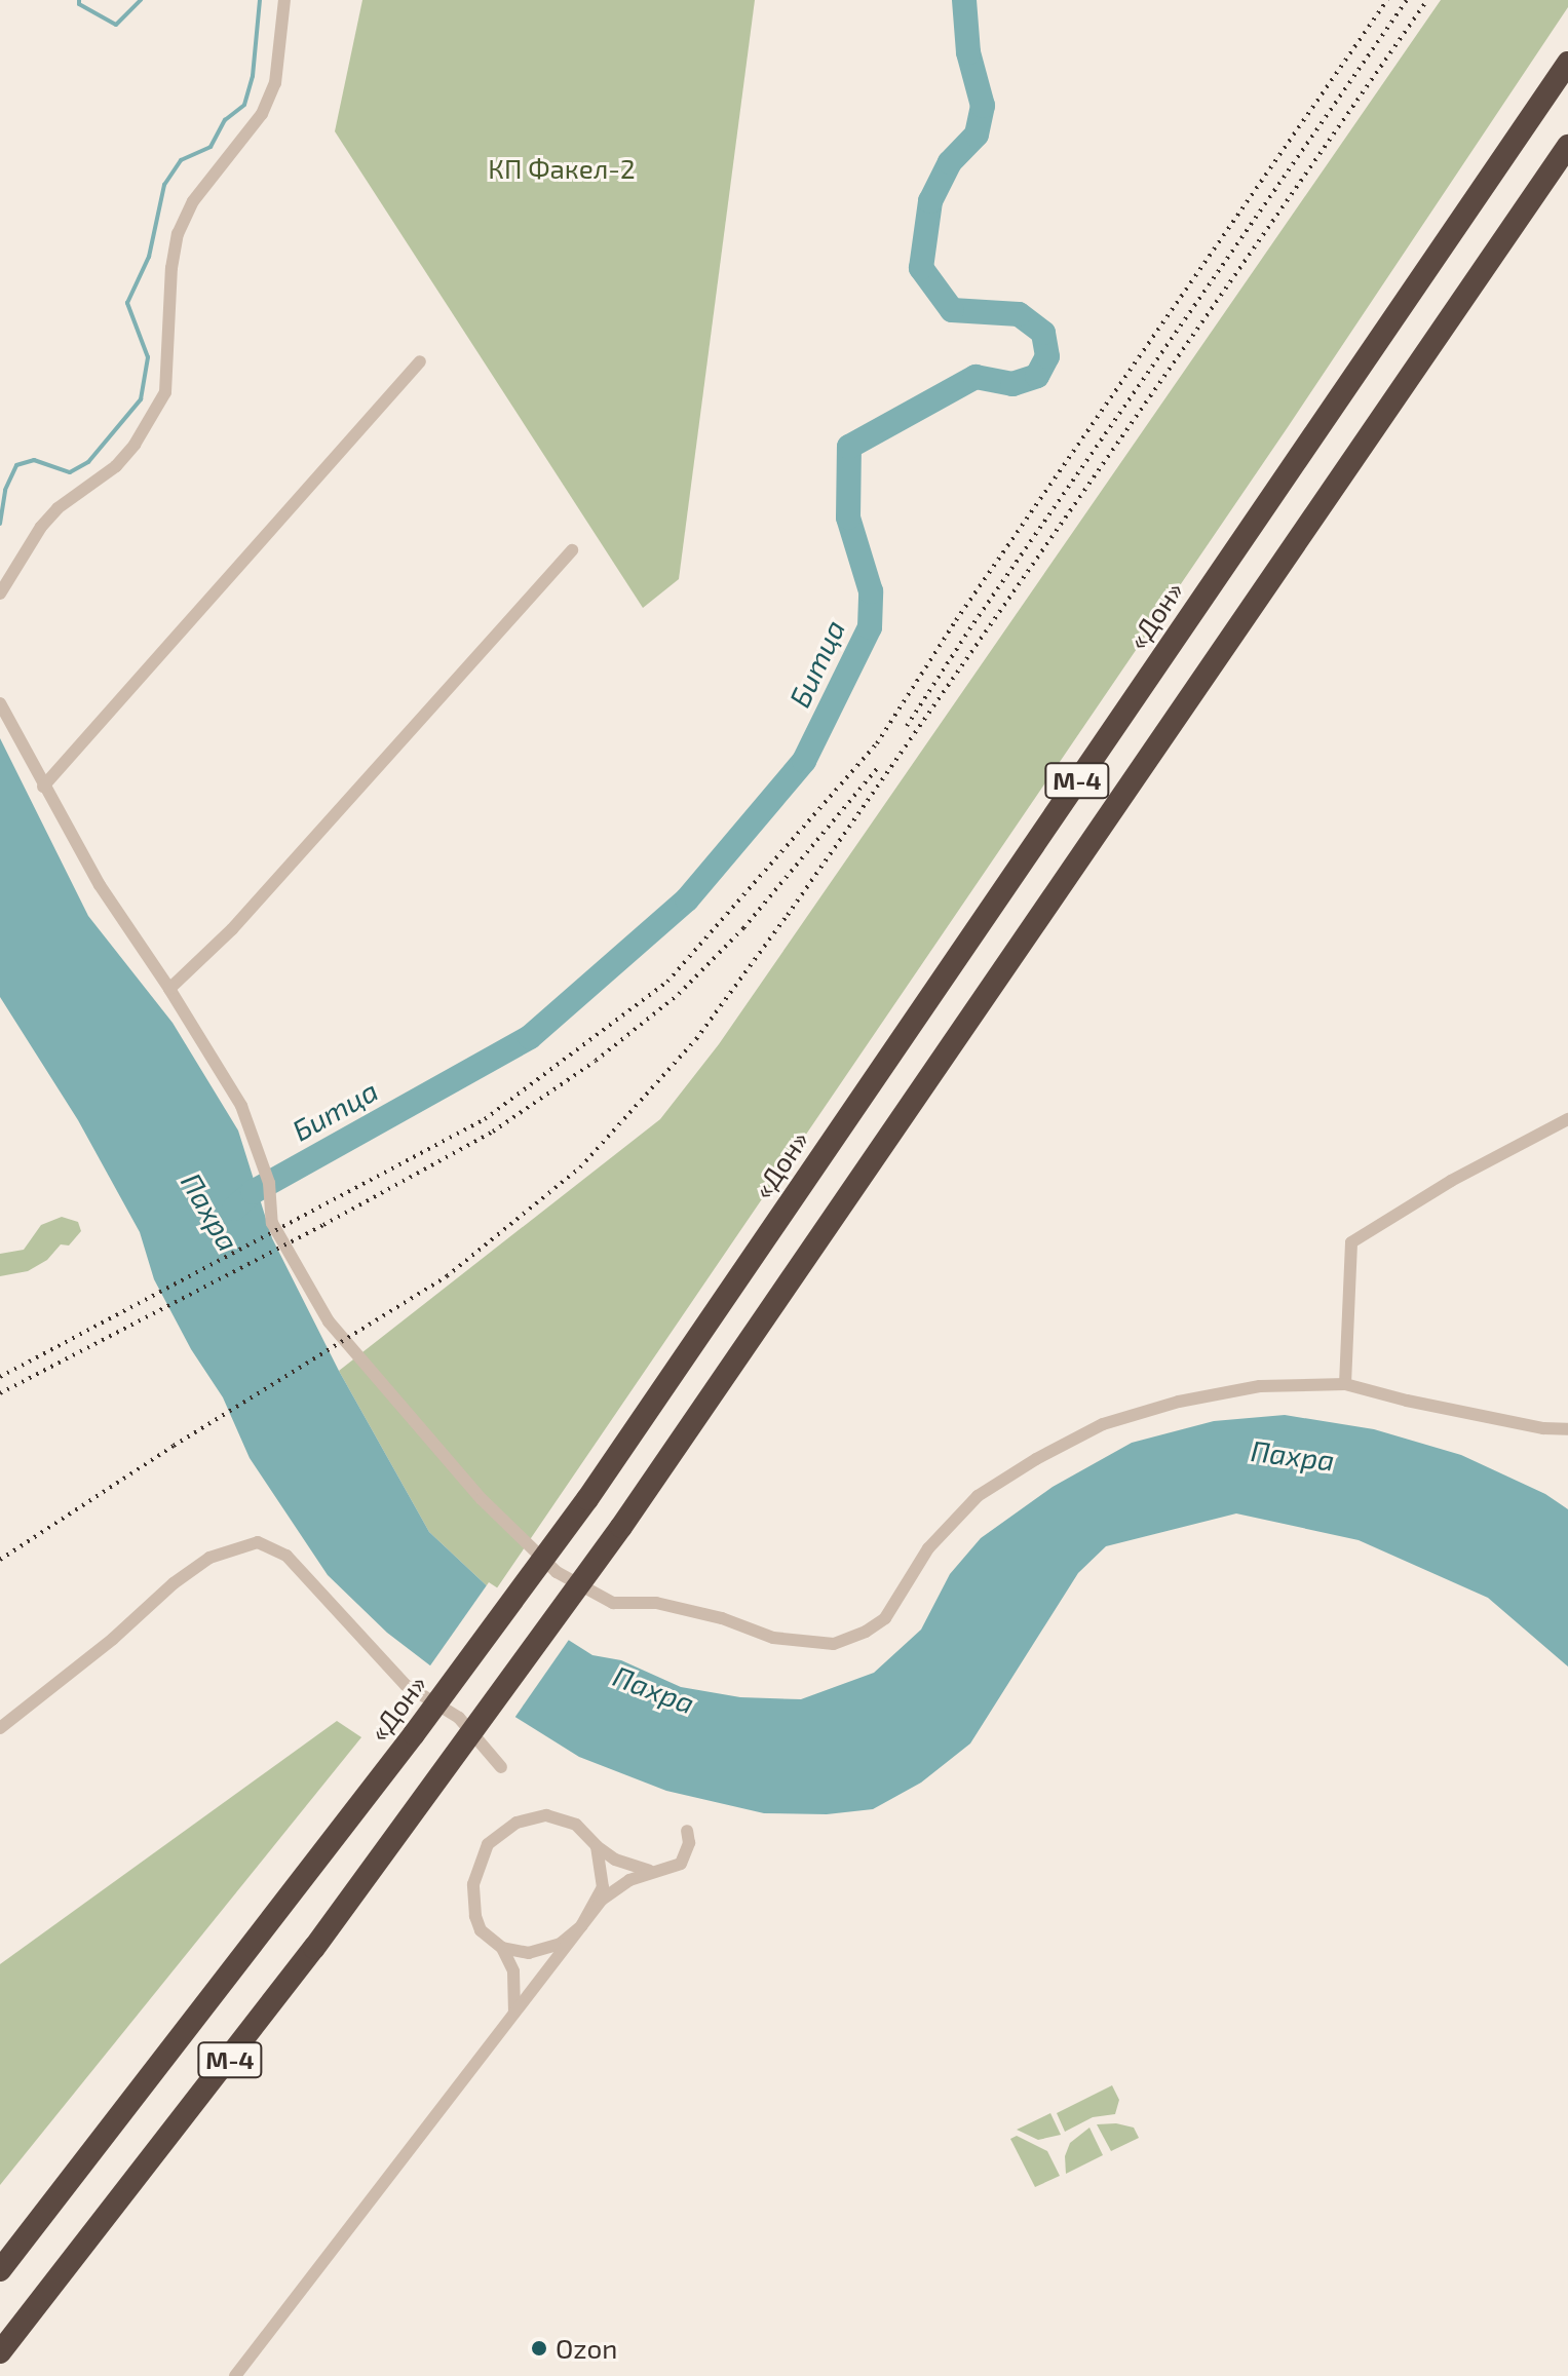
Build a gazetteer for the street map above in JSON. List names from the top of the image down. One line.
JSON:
{"streets":{"highway":["«Дон»","М-4"]},"water":["Битца","Пахра"],"parks":["КП Факел-2"],"places":["Ozon"]}
